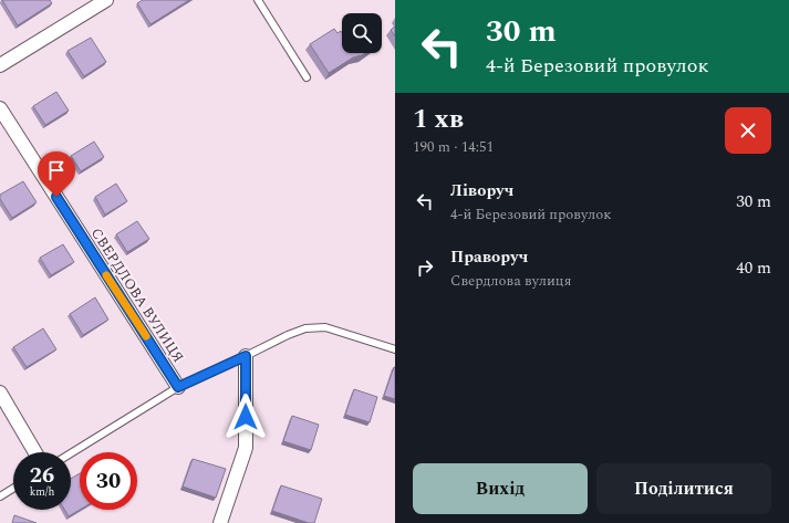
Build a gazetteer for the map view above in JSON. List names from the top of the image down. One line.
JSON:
{"streets":{"street":["СВЕРДЛОВА ВУЛИЦЯ"]},"page":{"turn":["30 m","4-й Березовий провулок"],"heading":["1 хв","190 m · 14:51"],"list":[{"name":"Ліворуч","note":"4-й Березовий провулок","value":"30 m"},{"name":"Праворуч","note":"Свердлова вулиця","value":"40 m"}],"speed":"26 km/h","limit":"30","buttons":["Вихід","Поділитися"]}}
